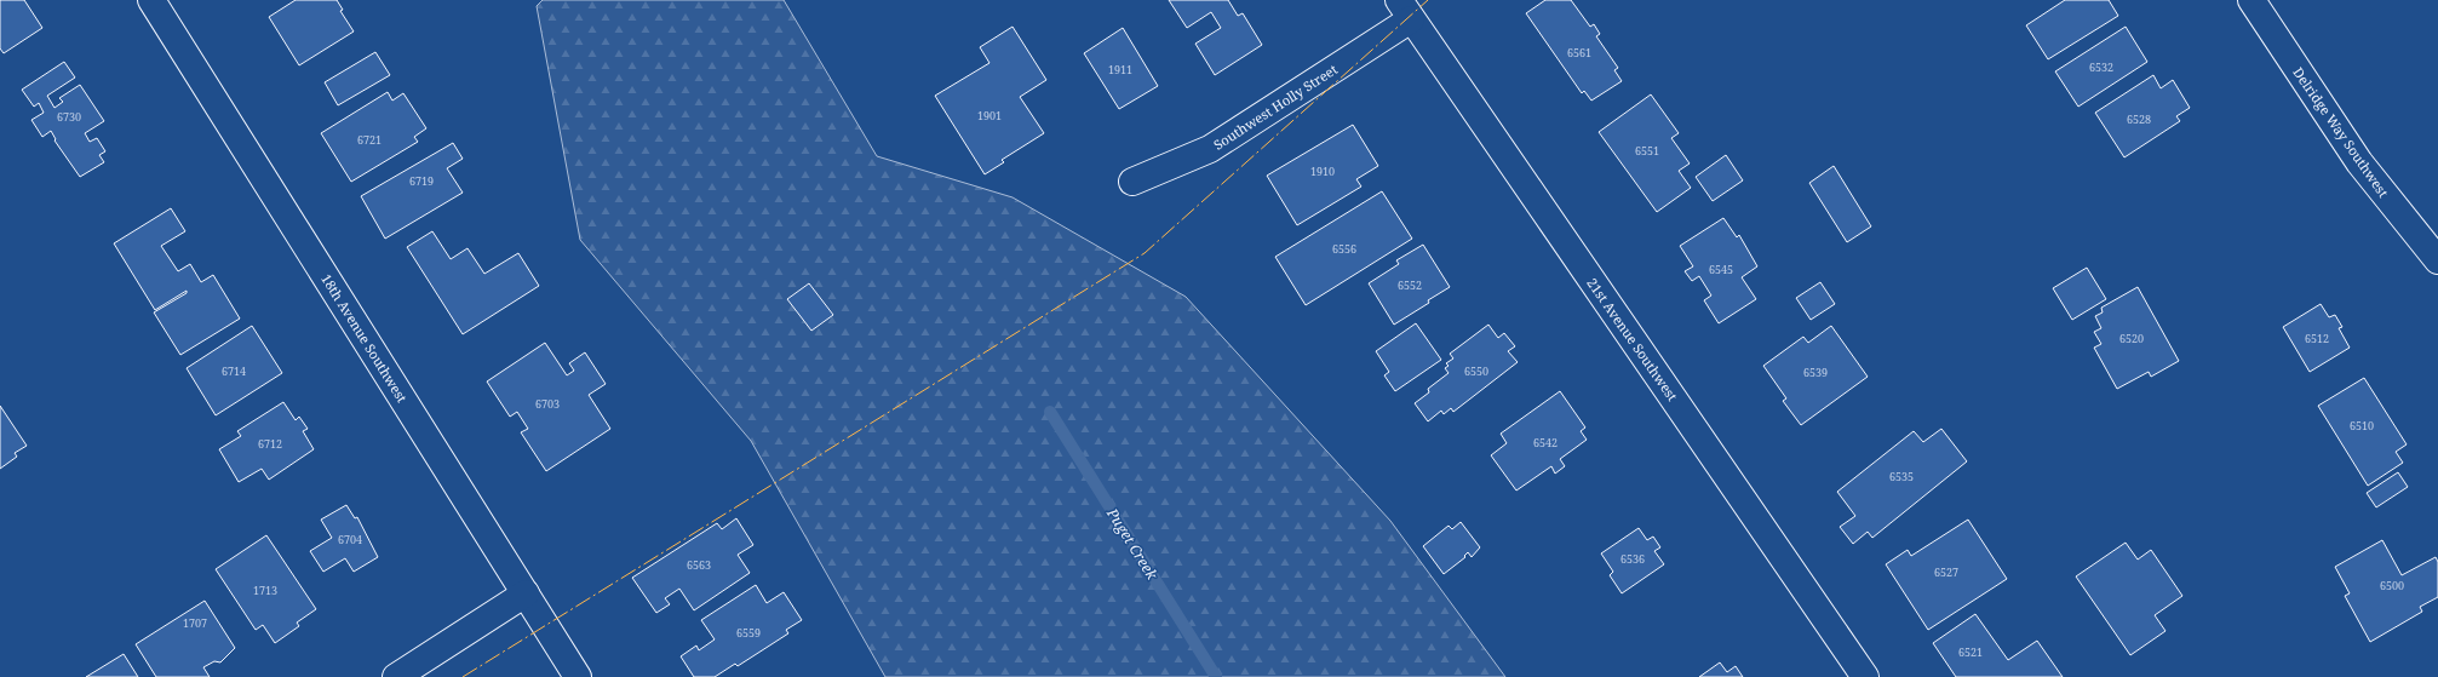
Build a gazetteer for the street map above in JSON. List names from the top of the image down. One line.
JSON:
{"streets":{"street":["Southwest Holly Street","Delridge Way Southwest","18th Avenue Southwest","21st Avenue Southwest"]},"crossings":[["Southwest Holly Street","21st Avenue Southwest"]],"water":["Puget Creek"],"house_numbers":["6561","6532","1911","1901","6730","6528","6721","6551","1910","6719","6556","6545","6552","6520","6512","6714","6550","6539","6703","6510","6542","6712","6535","6704","6536","6563","6527","6500","1713","1707","6559","6521"]}
